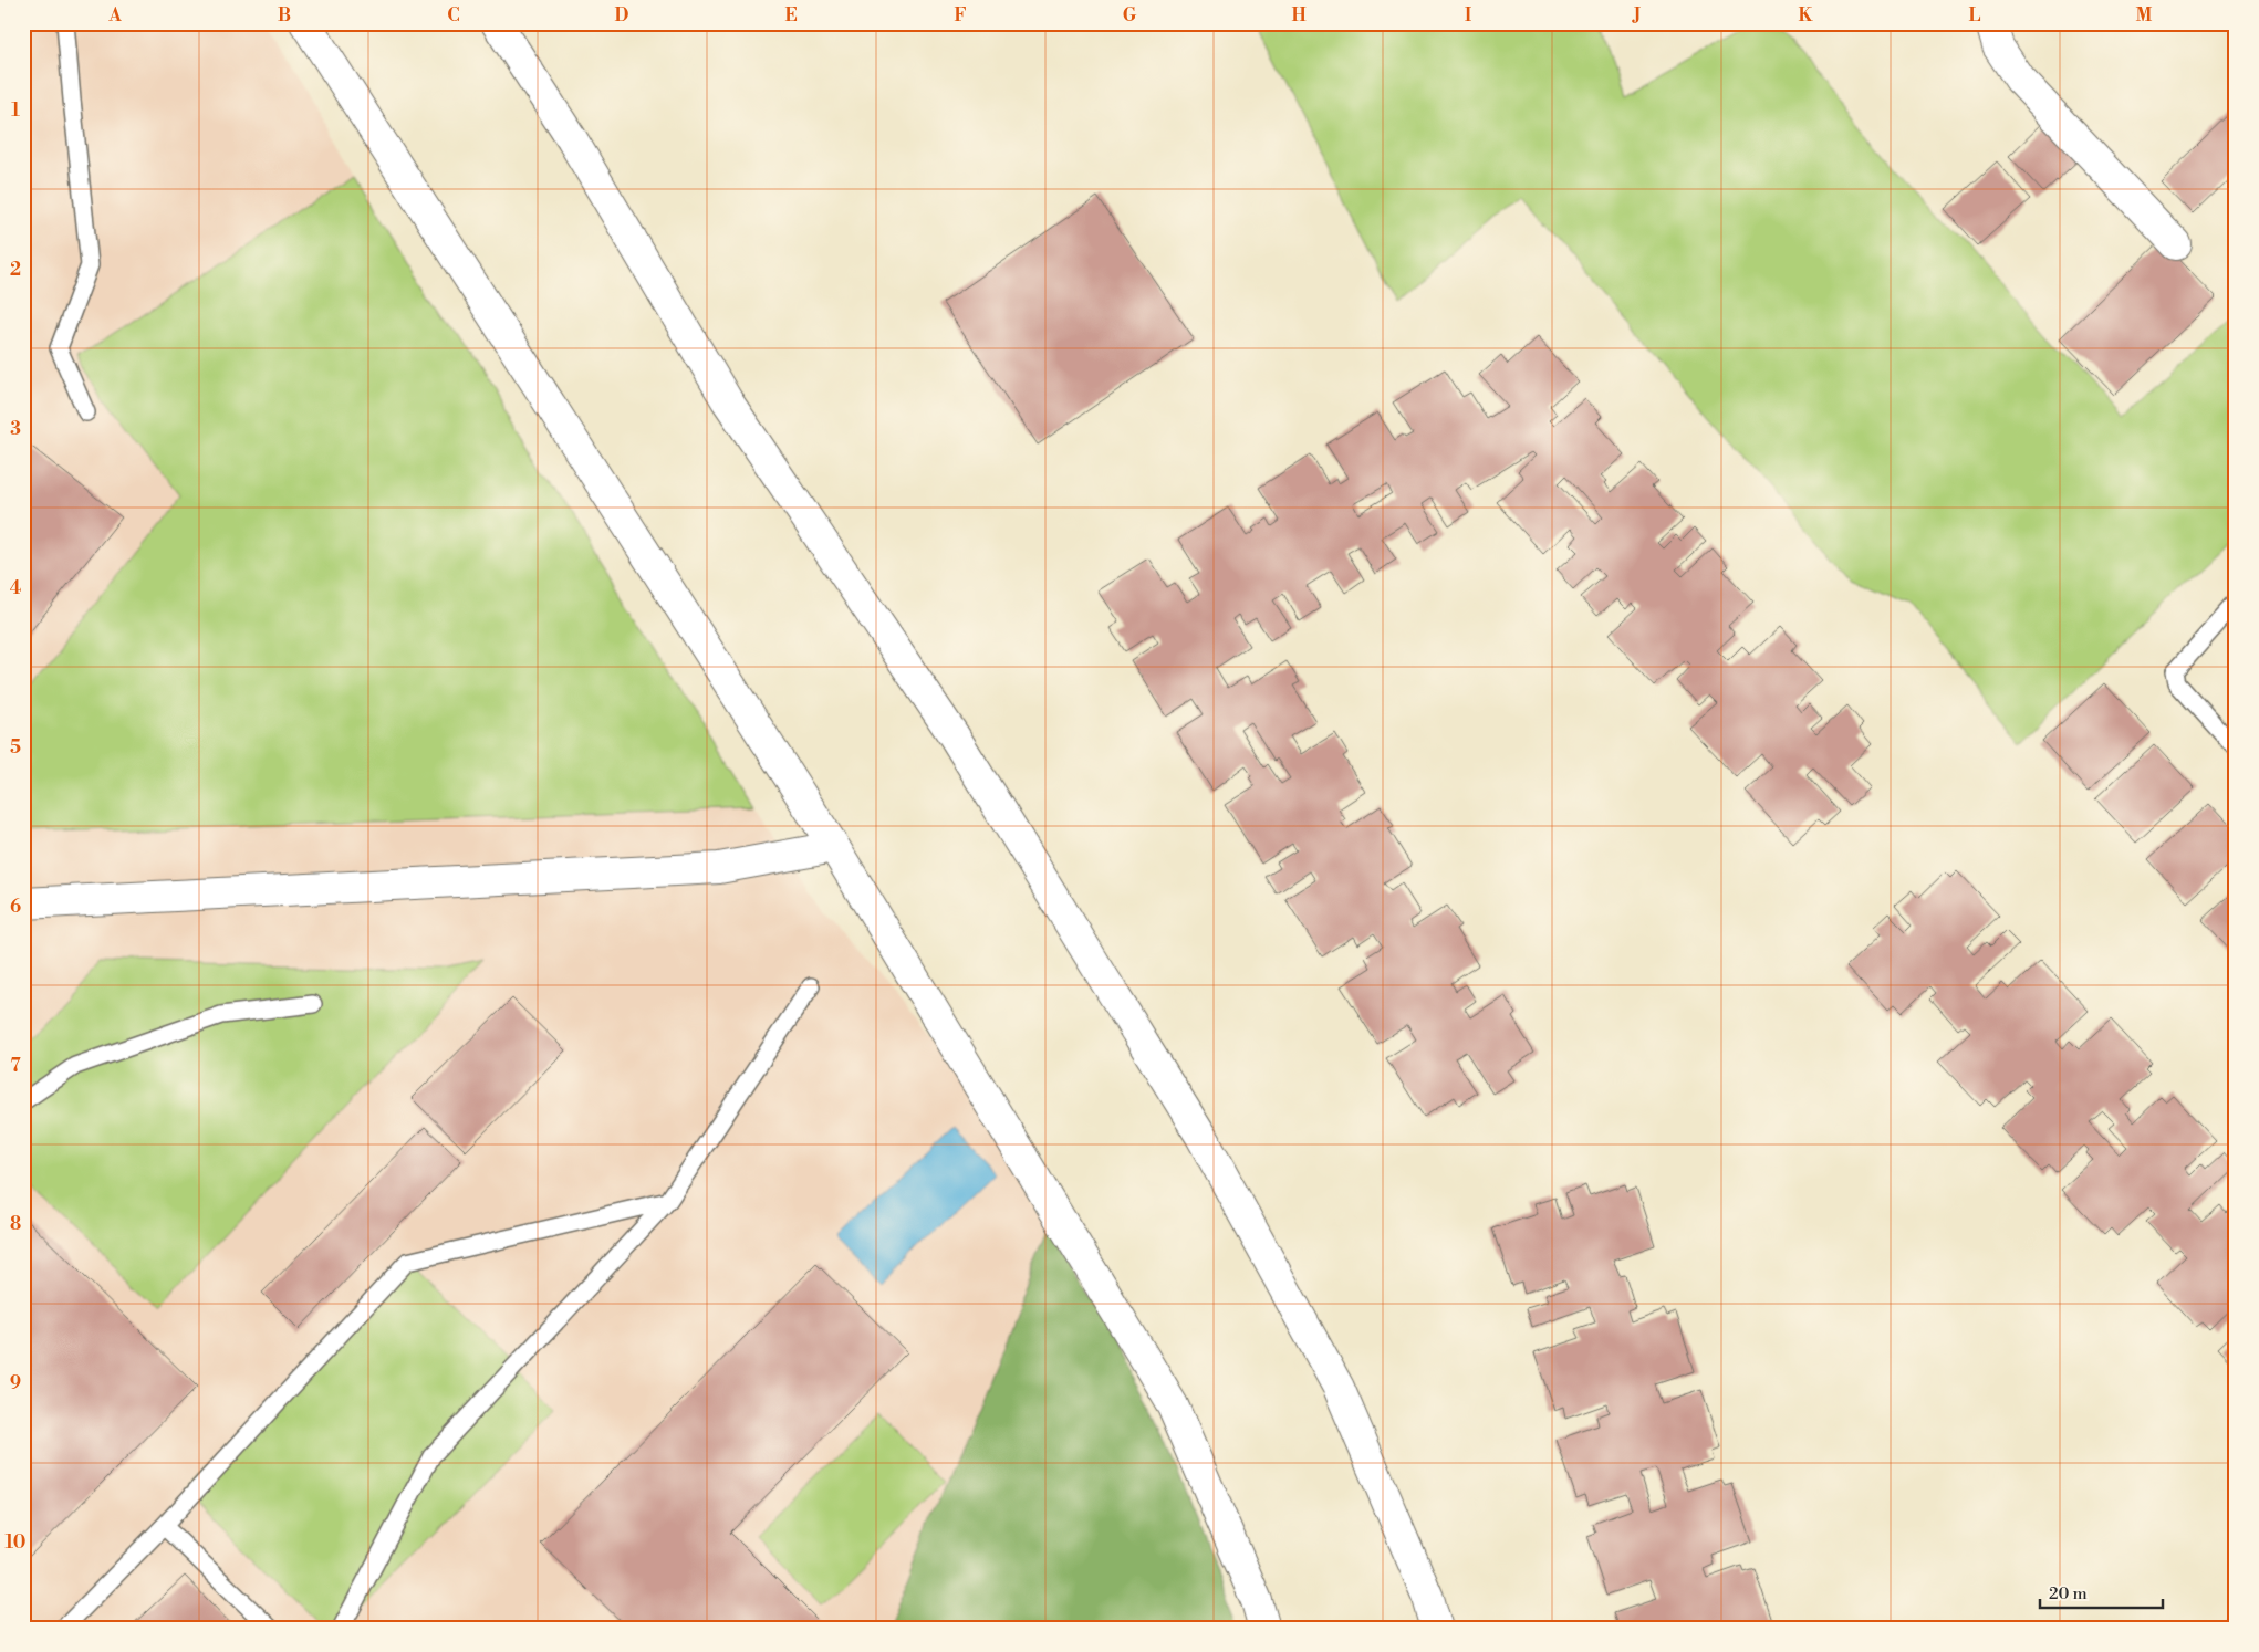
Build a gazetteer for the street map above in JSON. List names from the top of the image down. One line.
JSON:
{"scale_bar":"20 m","grid":{"columns":["A","B","C","D","E","F","G","H","I","J","K","L","M"],"rows":["1","2","3","4","5","6","7","8","9","10"]}}
